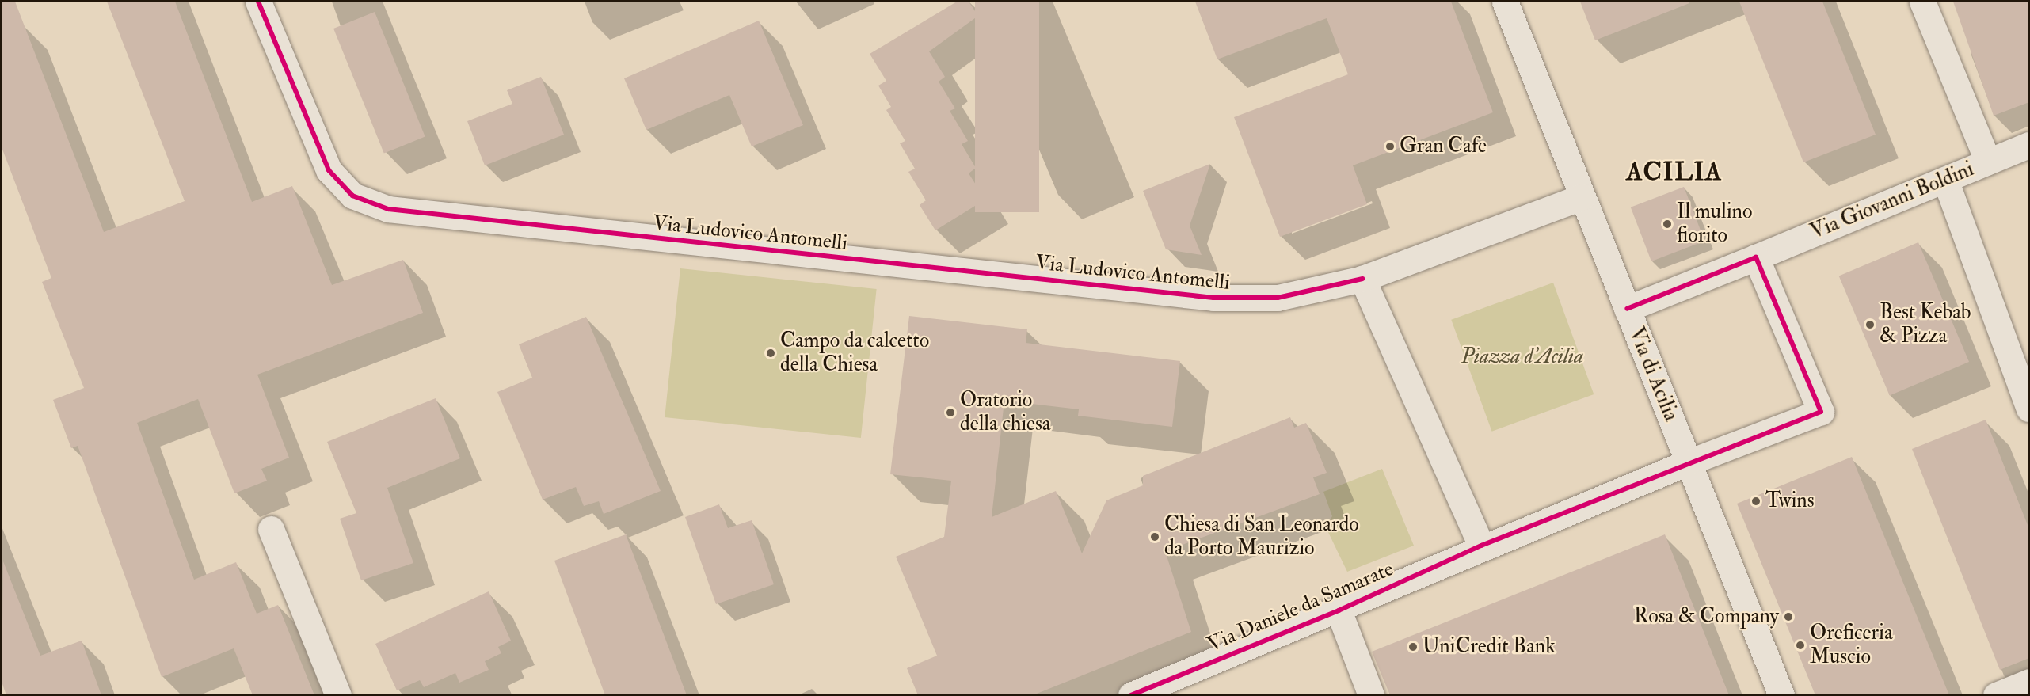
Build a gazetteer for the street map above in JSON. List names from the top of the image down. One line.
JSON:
{"streets":{"street":["Via Giovanni Boldini","Via Ludovico Antomelli","Via di Acilia","Via Daniele da Samarate"]},"crossings":[["Via Giovanni Boldini","Via di Acilia"],["Via Giovanni Boldini","Via Daniele da Samarate"],["Via Ludovico Antomelli","Via di Acilia"],["Via di Acilia","Via Daniele da Samarate"]],"districts":["ACILIA"],"parks":["Piazza d'Acilia"],"places":["Gran Cafe","Il mulino fiorito","Best Kebab & Pizza","Campo da calcetto della Chiesa","Oratorio della chiesa","Twins","Chiesa di San Leonardo da Porto Maurizio","Rosa & Company","Oreficeria Muscio","UniCredit Bank"]}
